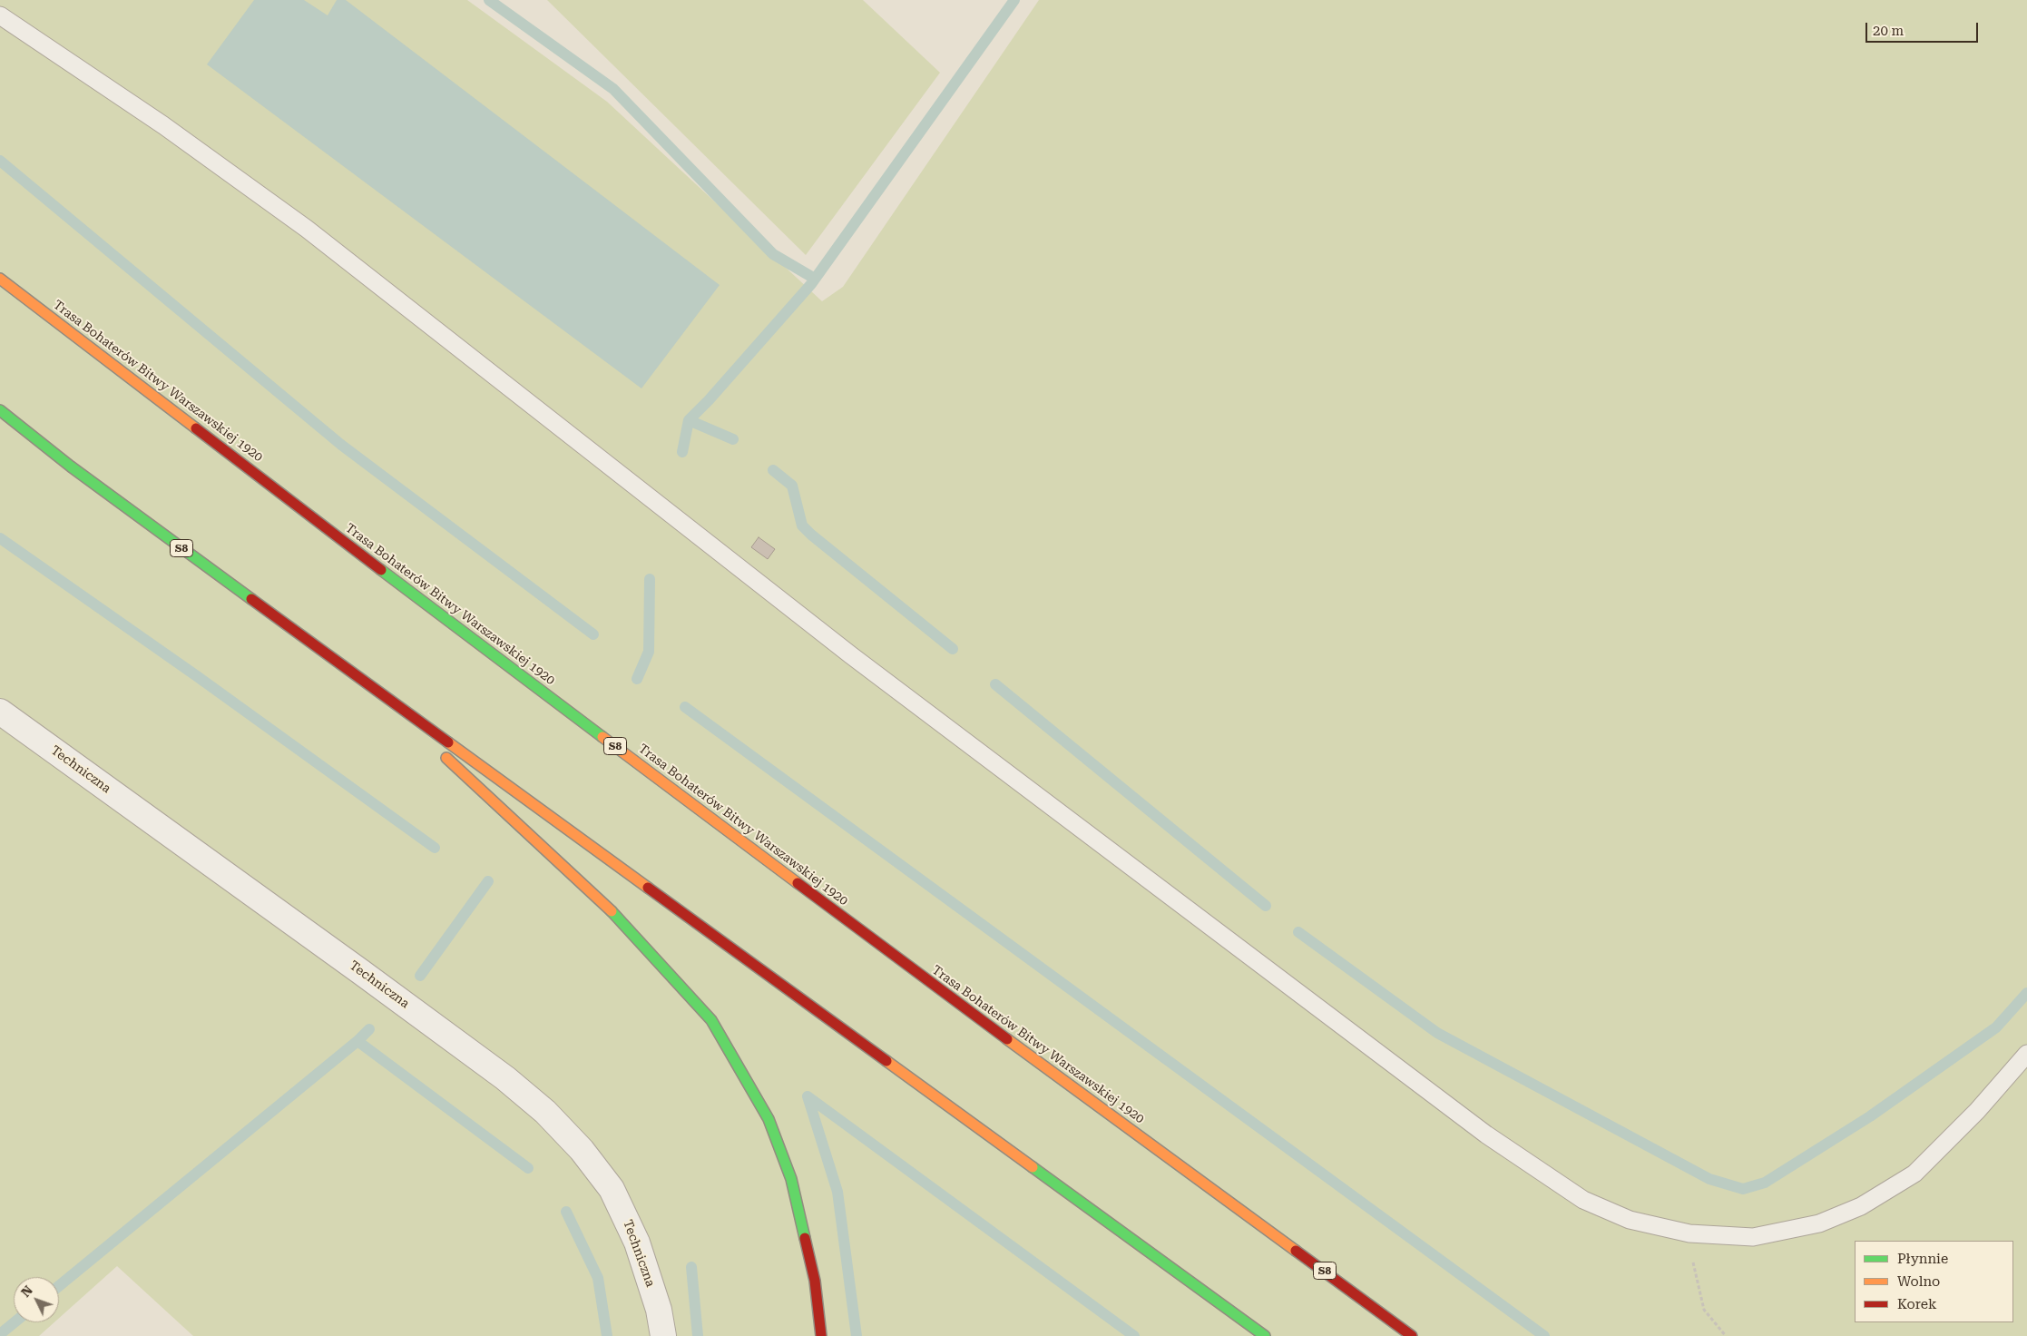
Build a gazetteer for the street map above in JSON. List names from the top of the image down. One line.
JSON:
{"streets":{"highway":["Trasa Bohaterów Bitwy Warszawskiej 1920","S8"],"street":["Techniczna"]},"legend":["Płynnie","Wolno","Korek"],"scale_bar":"20 m","north":"top left"}
